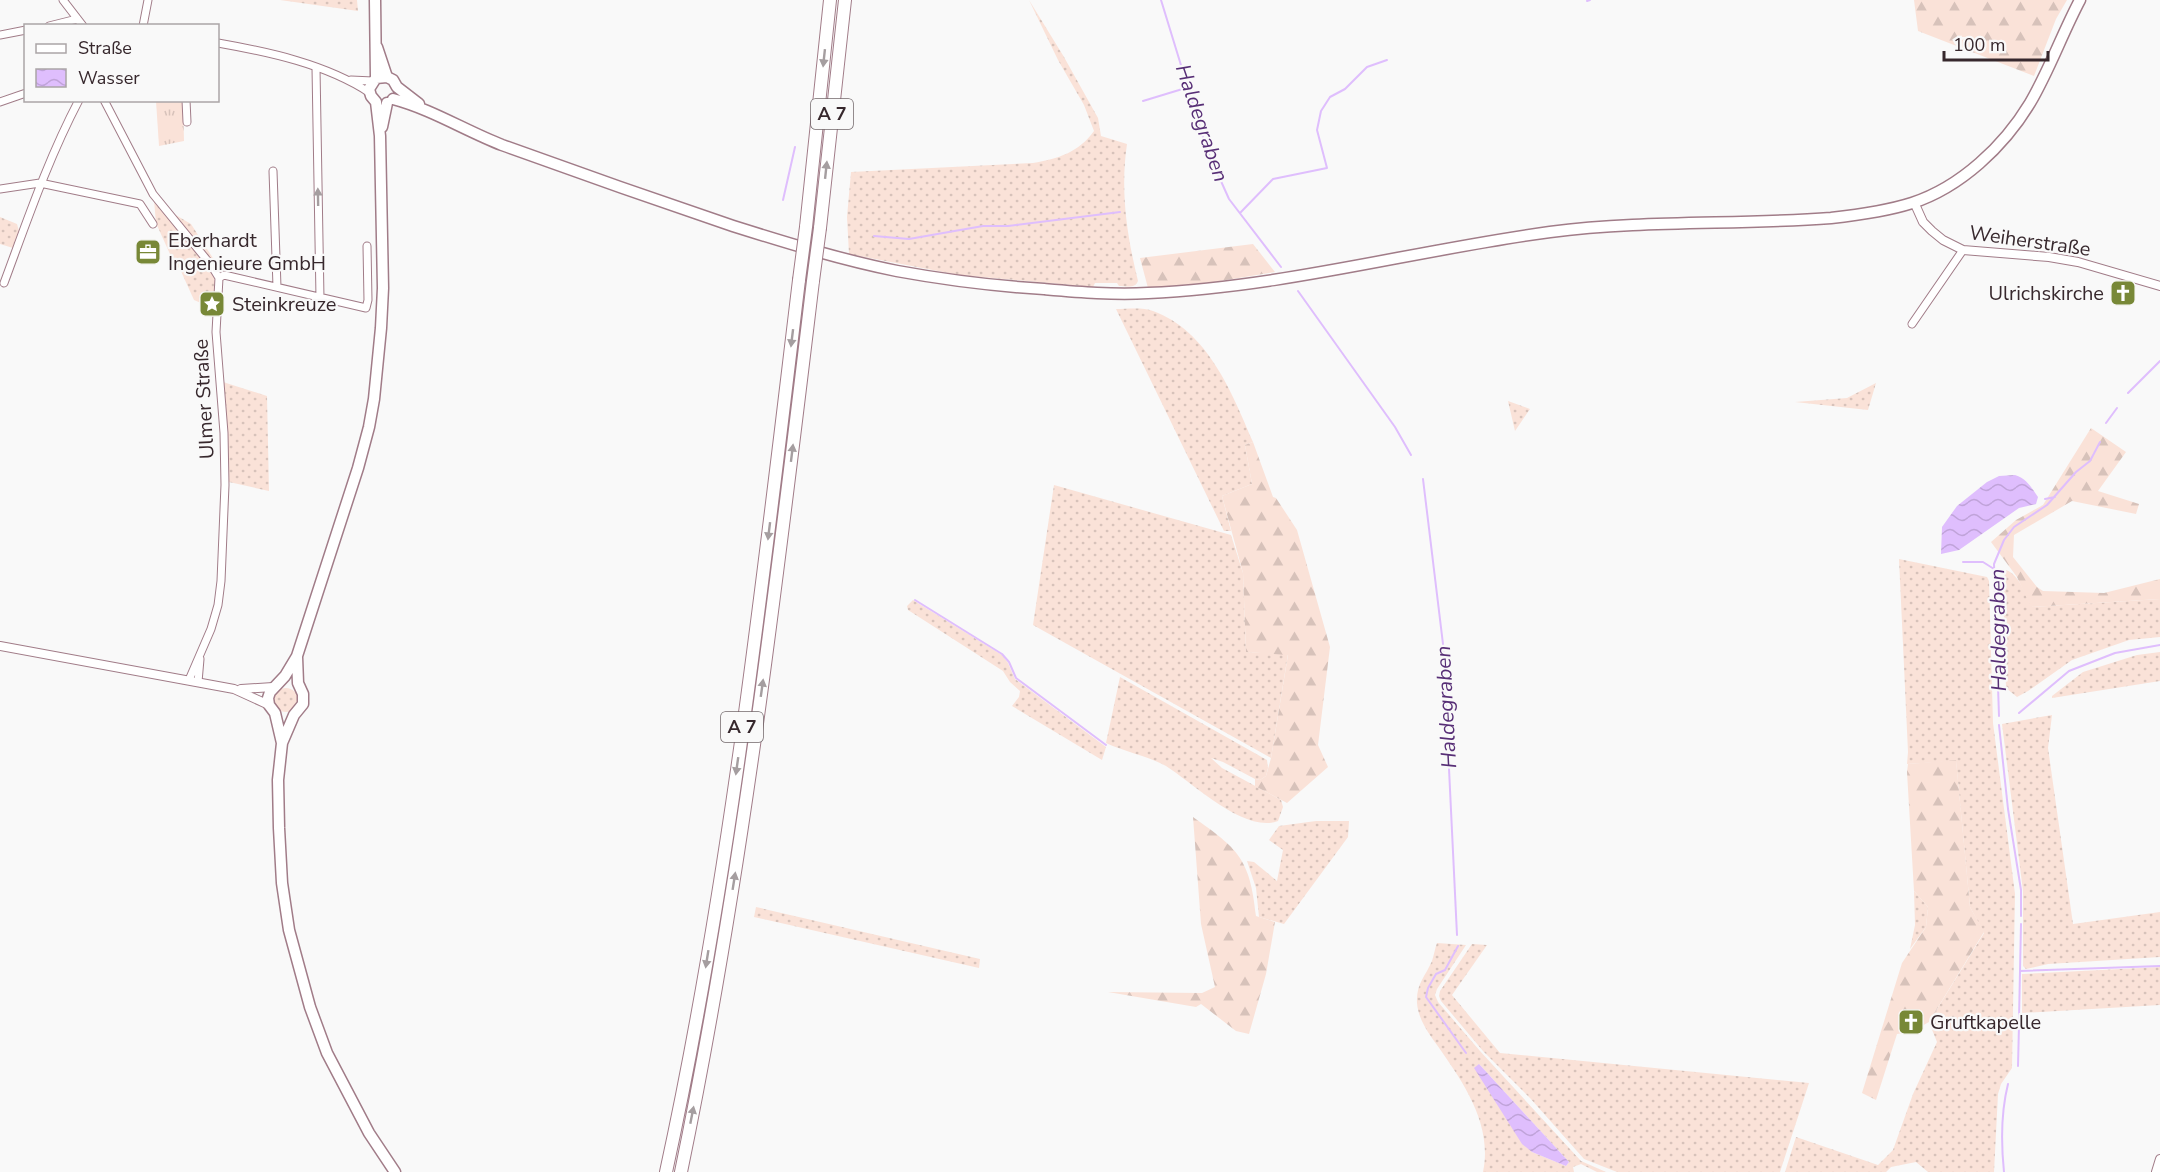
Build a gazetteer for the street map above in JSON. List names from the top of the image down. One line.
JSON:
{"streets":{"highway":["A 7"],"street":["Weiherstraße","Ulmer Straße"]},"water":["Haldegraben"],"places":{"office":["Eberhardt Ingenieure GmbH"],"church":["Ulrichskirche","Gruftkapelle"],"place":["Steinkreuze"]},"legend":["Straße","Wasser"],"scale_bar":"100 m"}
